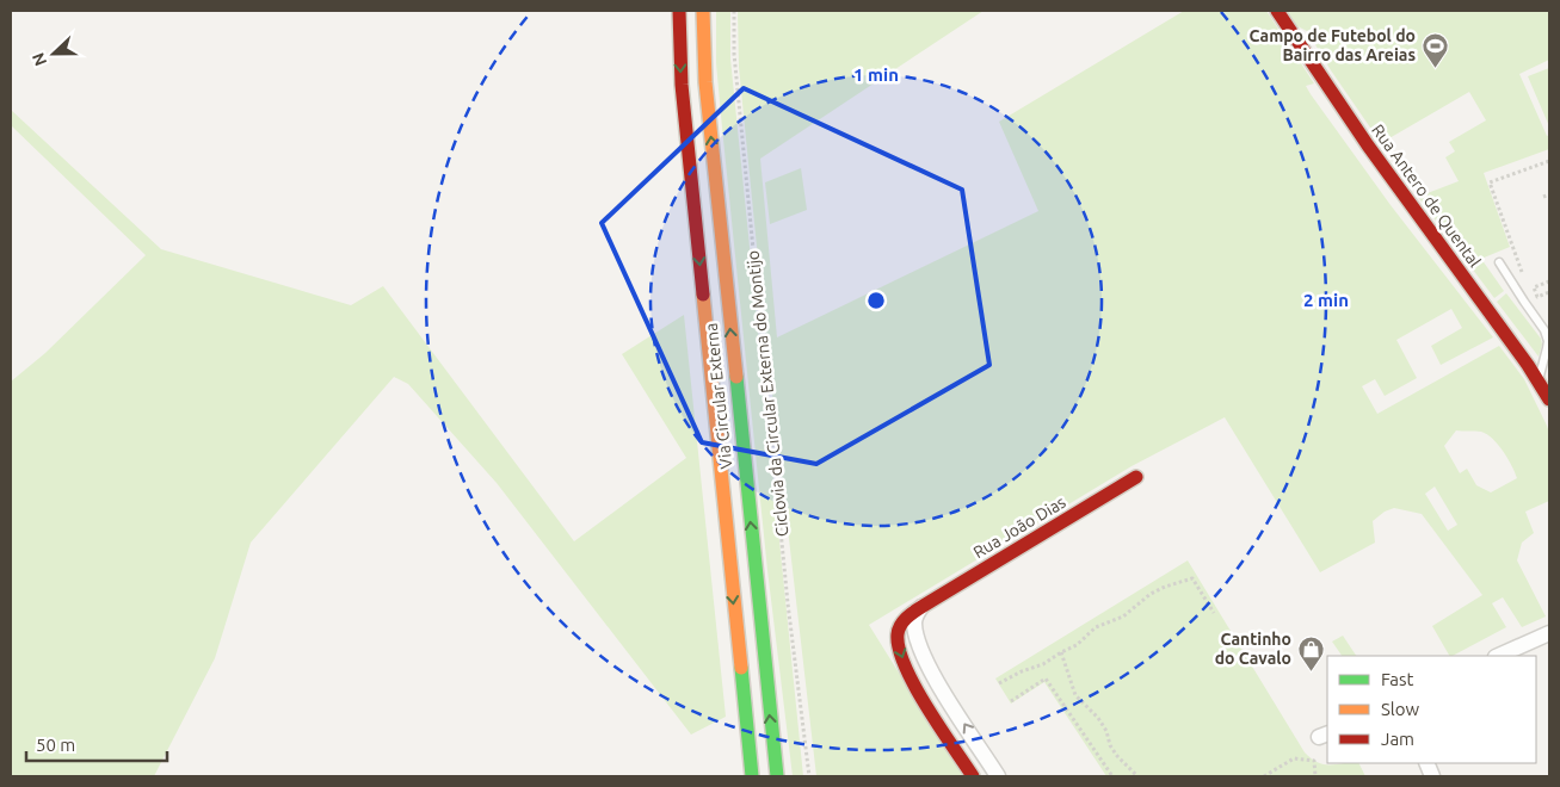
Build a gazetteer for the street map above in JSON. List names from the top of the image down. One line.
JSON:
{"streets":{"main road":["Rua Antero de Quental","Via Circular Externa","Rua João Dias"],"path":["Ciclovia da Circular Externa do Montijo"]},"one_way":["Rua João Dias"],"places":{"sports":["Campo de Futebol do Bairro das Areias"],"shop":["Cantinho do Cavalo"]},"legend":["Fast","Slow","Jam"],"scale_bar":"50 m","north":"left","rings":["1 min","2 min"]}
